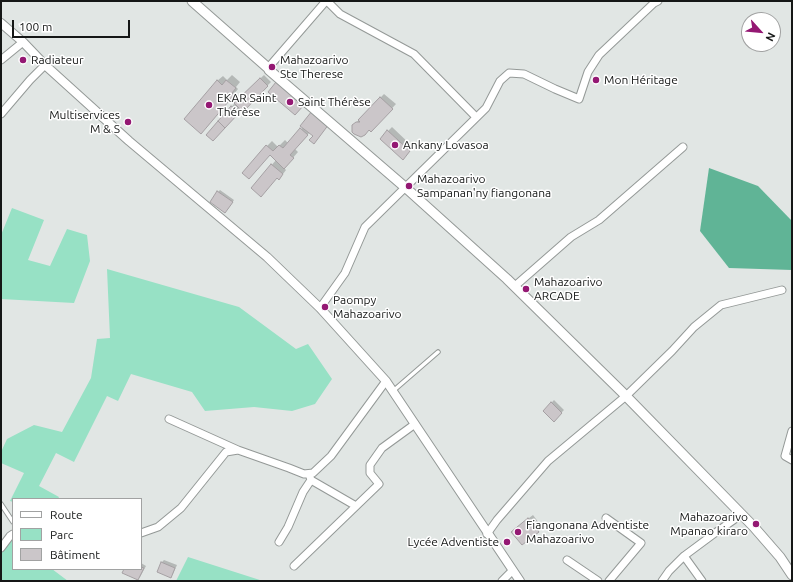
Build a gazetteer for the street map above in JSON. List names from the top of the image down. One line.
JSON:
{"places":["Radiateur","Mahazoarivo Ste Therese","Mon Héritage","Saint Thérèse","EKAR Saint Thérèse","Multiservices M & S","Ankany Lovasoa","Mahazoarivo Sampanan'ny fiangonana","Mahazoarivo ARCADE","Paompy Mahazoarivo","Mahazoarivo Mpanao kiraro","Fiangonana Adventiste Mahazoarivo","Lycée Adventiste"],"legend":["Route","Parc","Bâtiment"],"scale_bar":"100 m","north":"bottom right"}
